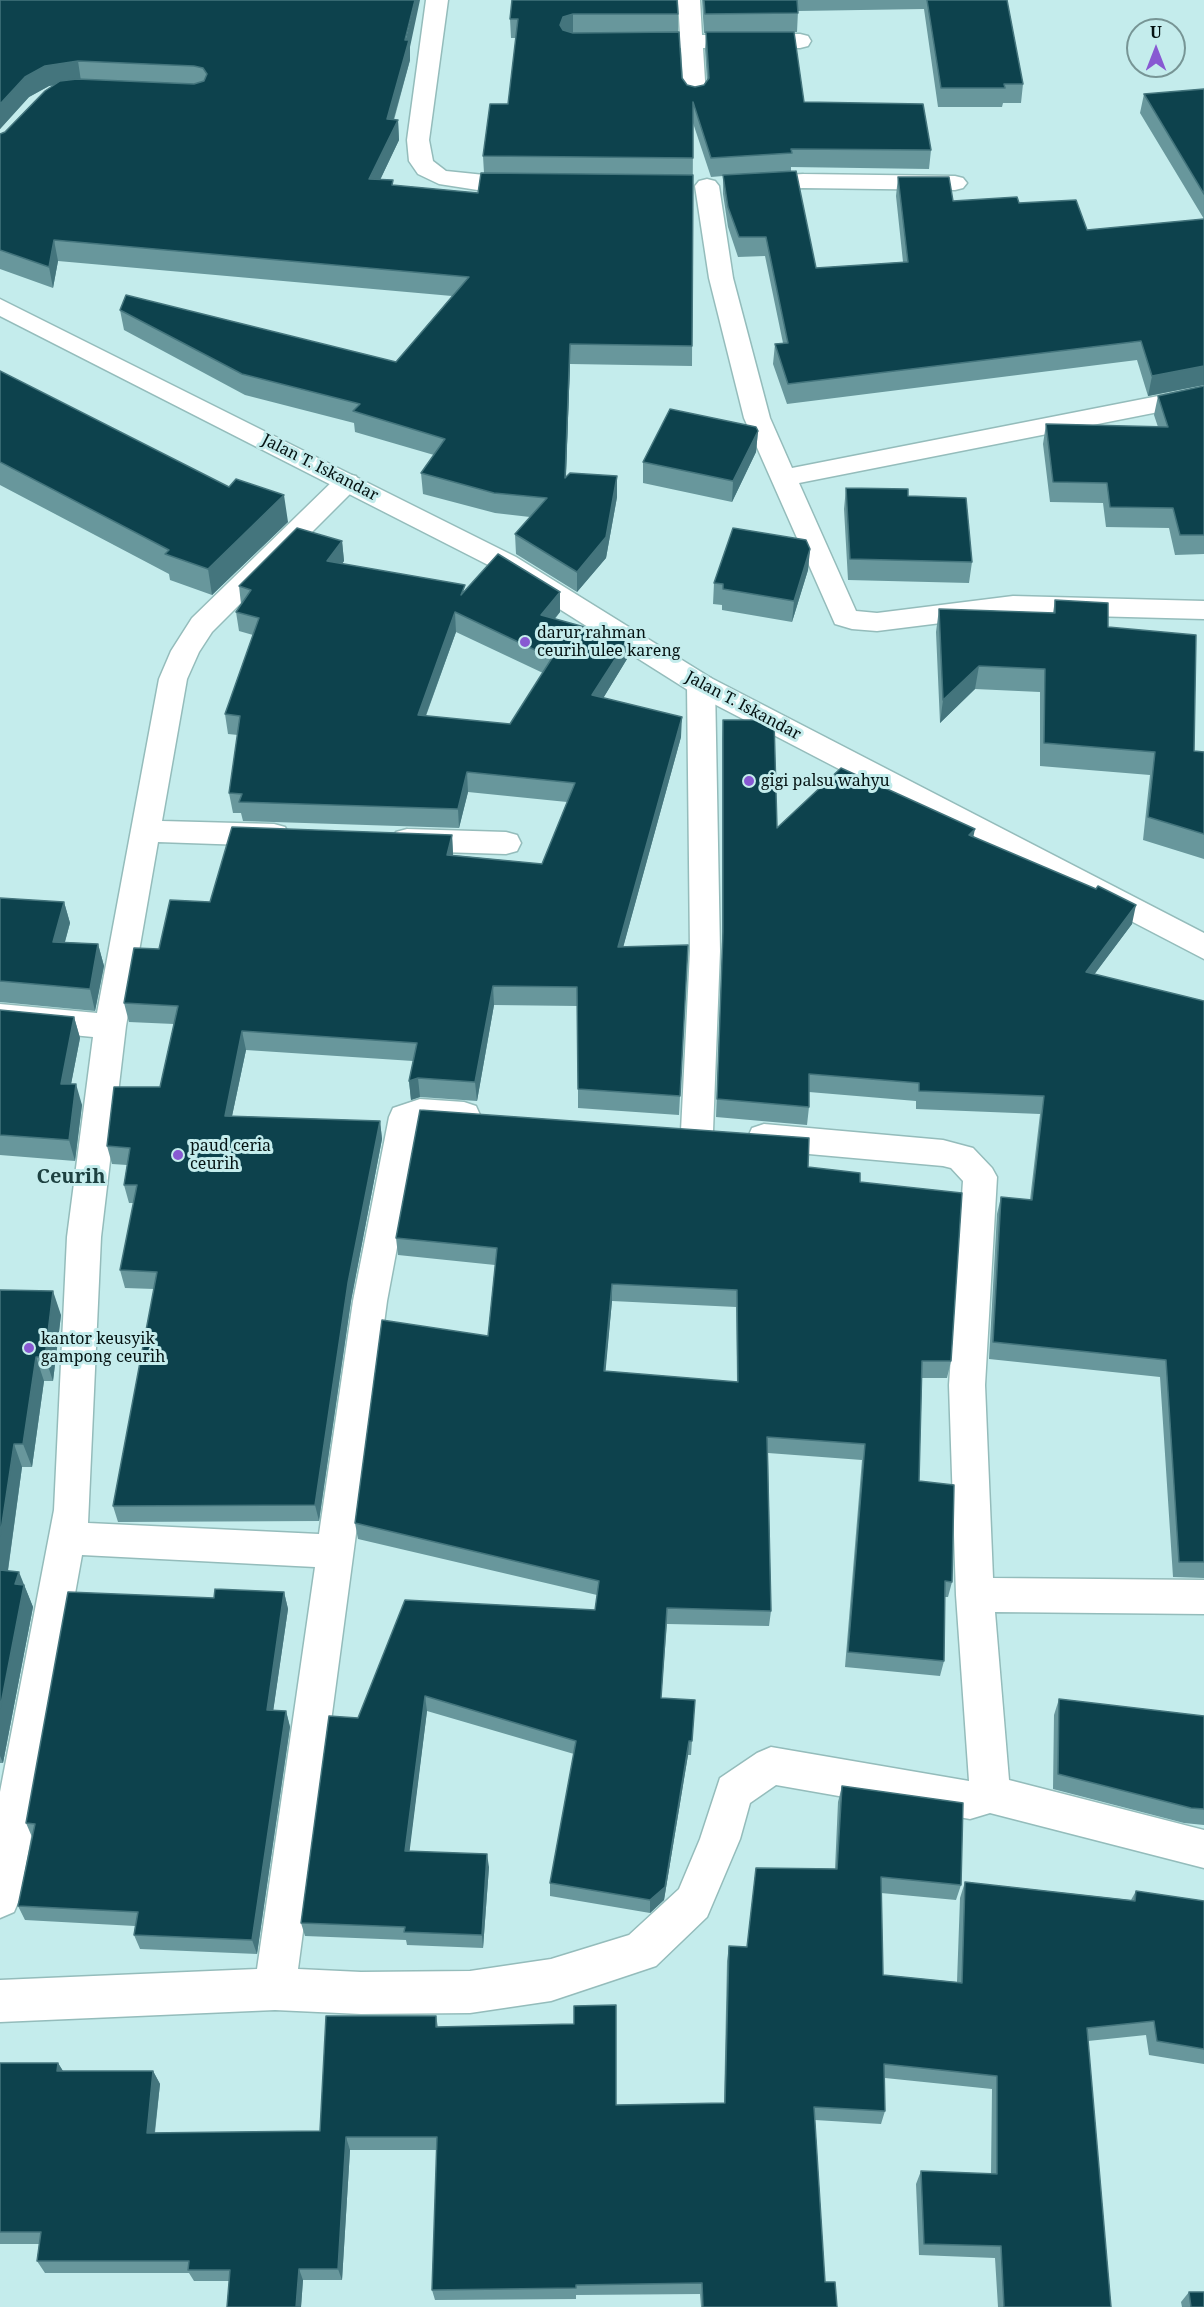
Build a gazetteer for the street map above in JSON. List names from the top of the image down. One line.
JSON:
{"streets":{"street":["Jalan T. Iskandar"]},"districts":["Ceurih"],"places":["darur rahman ceurih ulee kareng","gigi palsu wahyu","paud ceria ceurih","kantor keusyik gampong ceurih"],"north":"top"}
